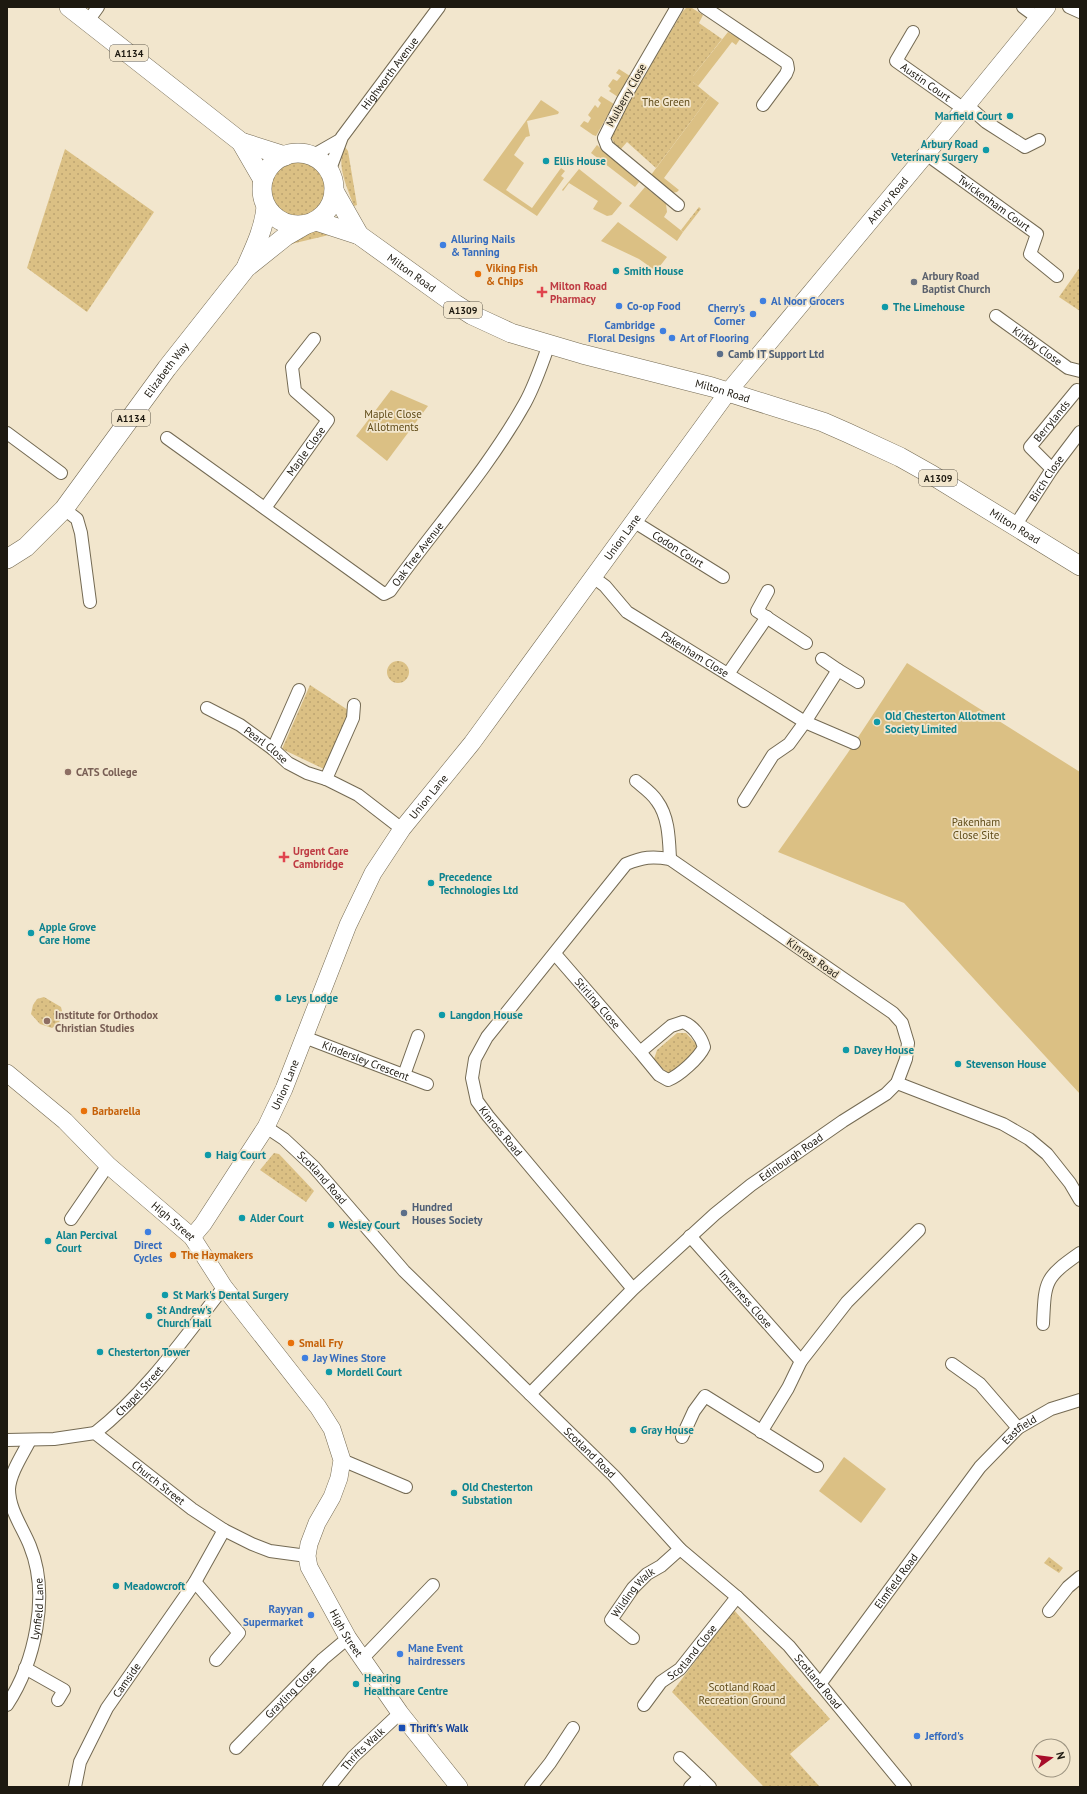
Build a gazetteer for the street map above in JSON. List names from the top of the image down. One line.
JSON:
{"streets":{"main road":["A1134","Milton Road","A1309","Elizabeth Way"],"street":["Highworth Avenue","Austin Court","Mulberry Close","Arbury Road","Twickenham Court","Kirkby Close","Berrylands","Maple Close","Birch Close","Union Lane","Codon Court","Oak Tree Avenue","Pakenham Close","Pearl Close","Kinross Road","Stirling Close","Kindersley Crescent","Edinburgh Road","Scotland Road","High Street","Inverness Close","Chapel Street","Eastfield","Church Street","Elmfield Road","Wilding Walk","Lynfield Lane","Scotland Close","Camside","Grayling Close","Thrifts Walk"]},"crossings":[["A1134","Highworth Avenue"],["A1134","Milton Road"],["A1134","Elizabeth Way"],["Highworth Avenue","Milton Road"],["Highworth Avenue","Elizabeth Way"],["Austin Court","Arbury Road"],["Arbury Road","Twickenham Court"],["Arbury Road","Milton Road"],["Arbury Road","Union Lane"],["Milton Road","Elizabeth Way"],["Milton Road","Birch Close"],["Milton Road","Union Lane"],["Milton Road","Oak Tree Avenue"],["Berrylands","Birch Close"],["Maple Close","Oak Tree Avenue"],["Union Lane","Codon Court"],["Union Lane","Pakenham Close"],["Union Lane","Pearl Close"],["Union Lane","Kindersley Crescent"],["Union Lane","Scotland Road"],["Union Lane","High Street"],["Kinross Road","Stirling Close"],["Kinross Road","Edinburgh Road"],["Edinburgh Road","Scotland Road"],["Edinburgh Road","Inverness Close"],["Scotland Road","Elmfield Road"],["Scotland Road","Wilding Walk"],["Scotland Road","Scotland Close"],["High Street","Chapel Street"],["High Street","Church Street"],["High Street","Grayling Close"],["High Street","Thrifts Walk"],["Chapel Street","Church Street"],["Eastfield","Elmfield Road"],["Church Street","Camside"]],"parks":["The Green","Maple Close Allotments","Pakenham Close Site","Scotland Road Recreation Ground"],"places":{"other":["Marfield Court","Arbury Road Veterinary Surgery","Ellis House","Alluring Nails & Tanning","Smith House","Viking Fish & Chips","Arbury Road Baptist Church","Al Noor Grocers","Co-op Food","The Limehouse","Cherry's Corner","Cambridge Floral Designs","Art of Flooring","Camb IT Support Ltd","Old Chesterton Allotment Society Limited","CATS College","Precedence Technologies Ltd","Apple Grove Care Home","Leys Lodge","Langdon House","Institute for Orthodox Christian Studies","Davey House","Stevenson House","Barbarella","Haig Court","Hundred Houses Society","Alder Court","Wesley Court","Direct Cycles","Alan Percival Court","The Haymakers","St Mark's Dental Surgery","St Andrew's Church Hall","Small Fry","Chesterton Tower","Jay Wines Store","Mordell Court","Gray House","Old Chesterton Substation","Meadowcroft","Rayyan Supermarket","Mane Event hairdressers","Hearing Healthcare Centre","Jefford's"],"health":["Milton Road Pharmacy","Urgent Care Cambridge"],"transit":["Thrift's Walk"]},"north":"right"}
